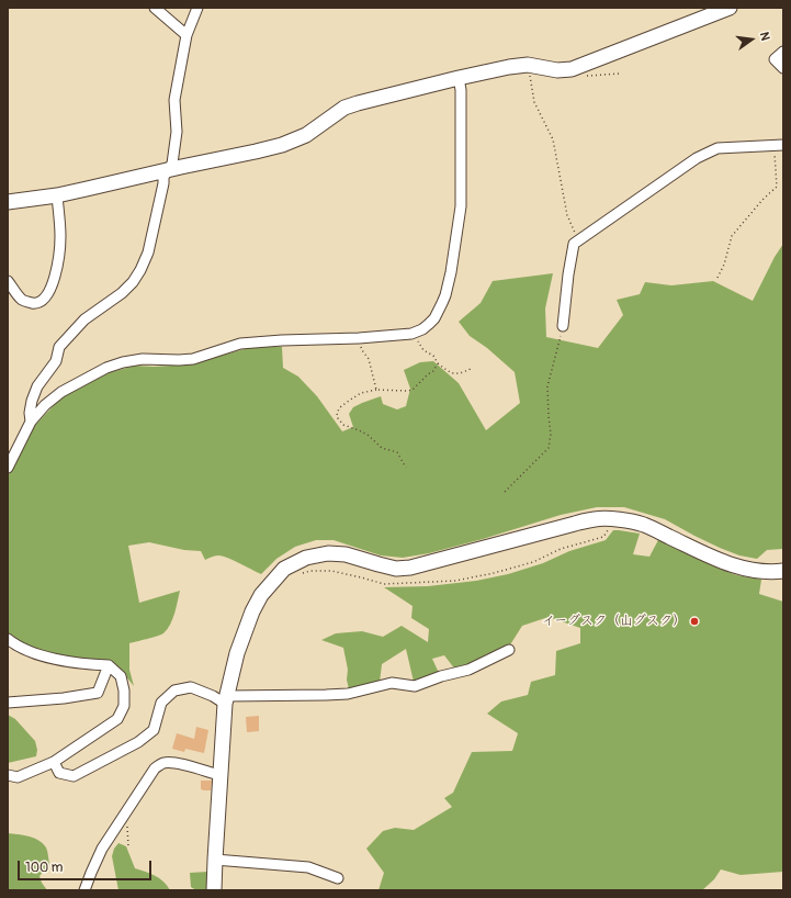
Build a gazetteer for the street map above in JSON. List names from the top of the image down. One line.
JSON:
{"places":["イーグスク（山グスク）"],"scale_bar":"100 m","north":"right"}
